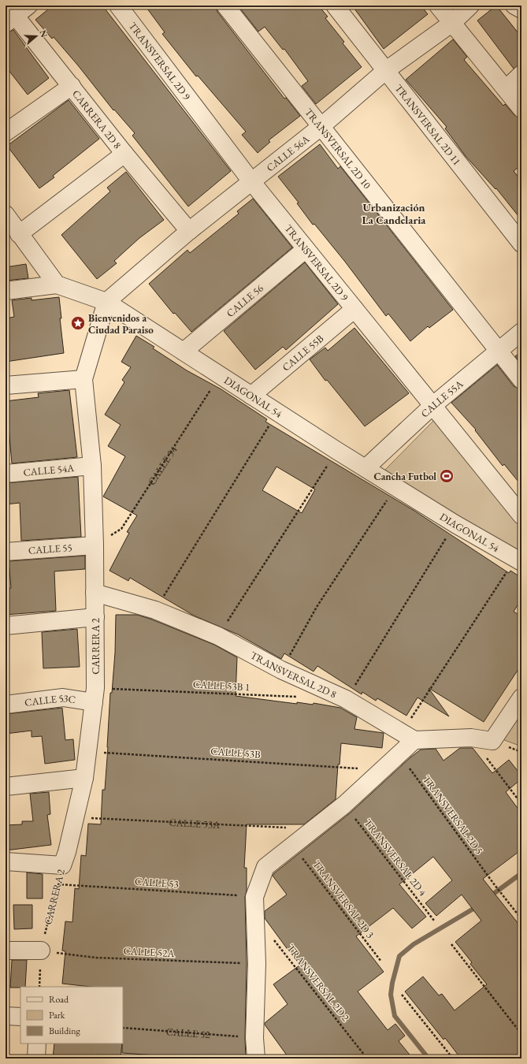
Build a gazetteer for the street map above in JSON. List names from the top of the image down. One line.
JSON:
{"streets":{"street":["TRANSVERSAL 2D 9","CARRERA 2D 8","TRANSVERSAL 2D 11","TRANSVERSAL 2D 10","CALLE 56A","CALLE 56","CALLE 55B","DIAGONAL 54","CALLE 55A","CALLE 54A","CALLE 55","CARRERA 2","TRANSVERSAL 2D 8","CALLE 53C"],"path":["CALLE 54","CALLE 53B 1","CALLE 53B","TRANSVERSAL 2D 5","CALLE 53A","TRANSVERSAL 2D 4","CALLE 53","TRANSVERSAL 2D 3","CALLE 52A","TRANSVERSAL 2D 2","CALLE 52"]},"crossings":[["TRANSVERSAL 2D 9","CALLE 56A"],["TRANSVERSAL 2D 9","CALLE 56"],["TRANSVERSAL 2D 9","CALLE 55B"],["TRANSVERSAL 2D 9","CALLE 55A"],["CARRERA 2D 8","CALLE 56A"],["TRANSVERSAL 2D 11","CALLE 56A"],["TRANSVERSAL 2D 10","CALLE 56A"],["TRANSVERSAL 2D 10","CALLE 55A"],["CALLE 56A","DIAGONAL 54"],["CALLE 56A","CARRERA 2"],["CALLE 56","DIAGONAL 54"],["CALLE 55B","DIAGONAL 54"],["DIAGONAL 54","CALLE 55A"],["DIAGONAL 54","CALLE 54"],["DIAGONAL 54","CARRERA 2"],["CALLE 54","CALLE 55"],["CALLE 54","CARRERA 2"],["CALLE 54A","CARRERA 2"],["CALLE 55","CARRERA 2"],["CARRERA 2","TRANSVERSAL 2D 8"],["CARRERA 2","CALLE 53B 1"],["CARRERA 2","CALLE 53C"],["CARRERA 2","CALLE 53B"],["CARRERA 2","CALLE 53A"],["CARRERA 2","CALLE 53"],["CARRERA 2","CALLE 52A"],["CALLE 53B 1","CALLE 53C"]],"districts":["Urbanización La Candelaria"],"places":{"place":["Bienvenidos a Ciudad Paraiso"],"sports":["Cancha Futbol"]},"legend":["Road","Park","Building"],"north":"right"}
